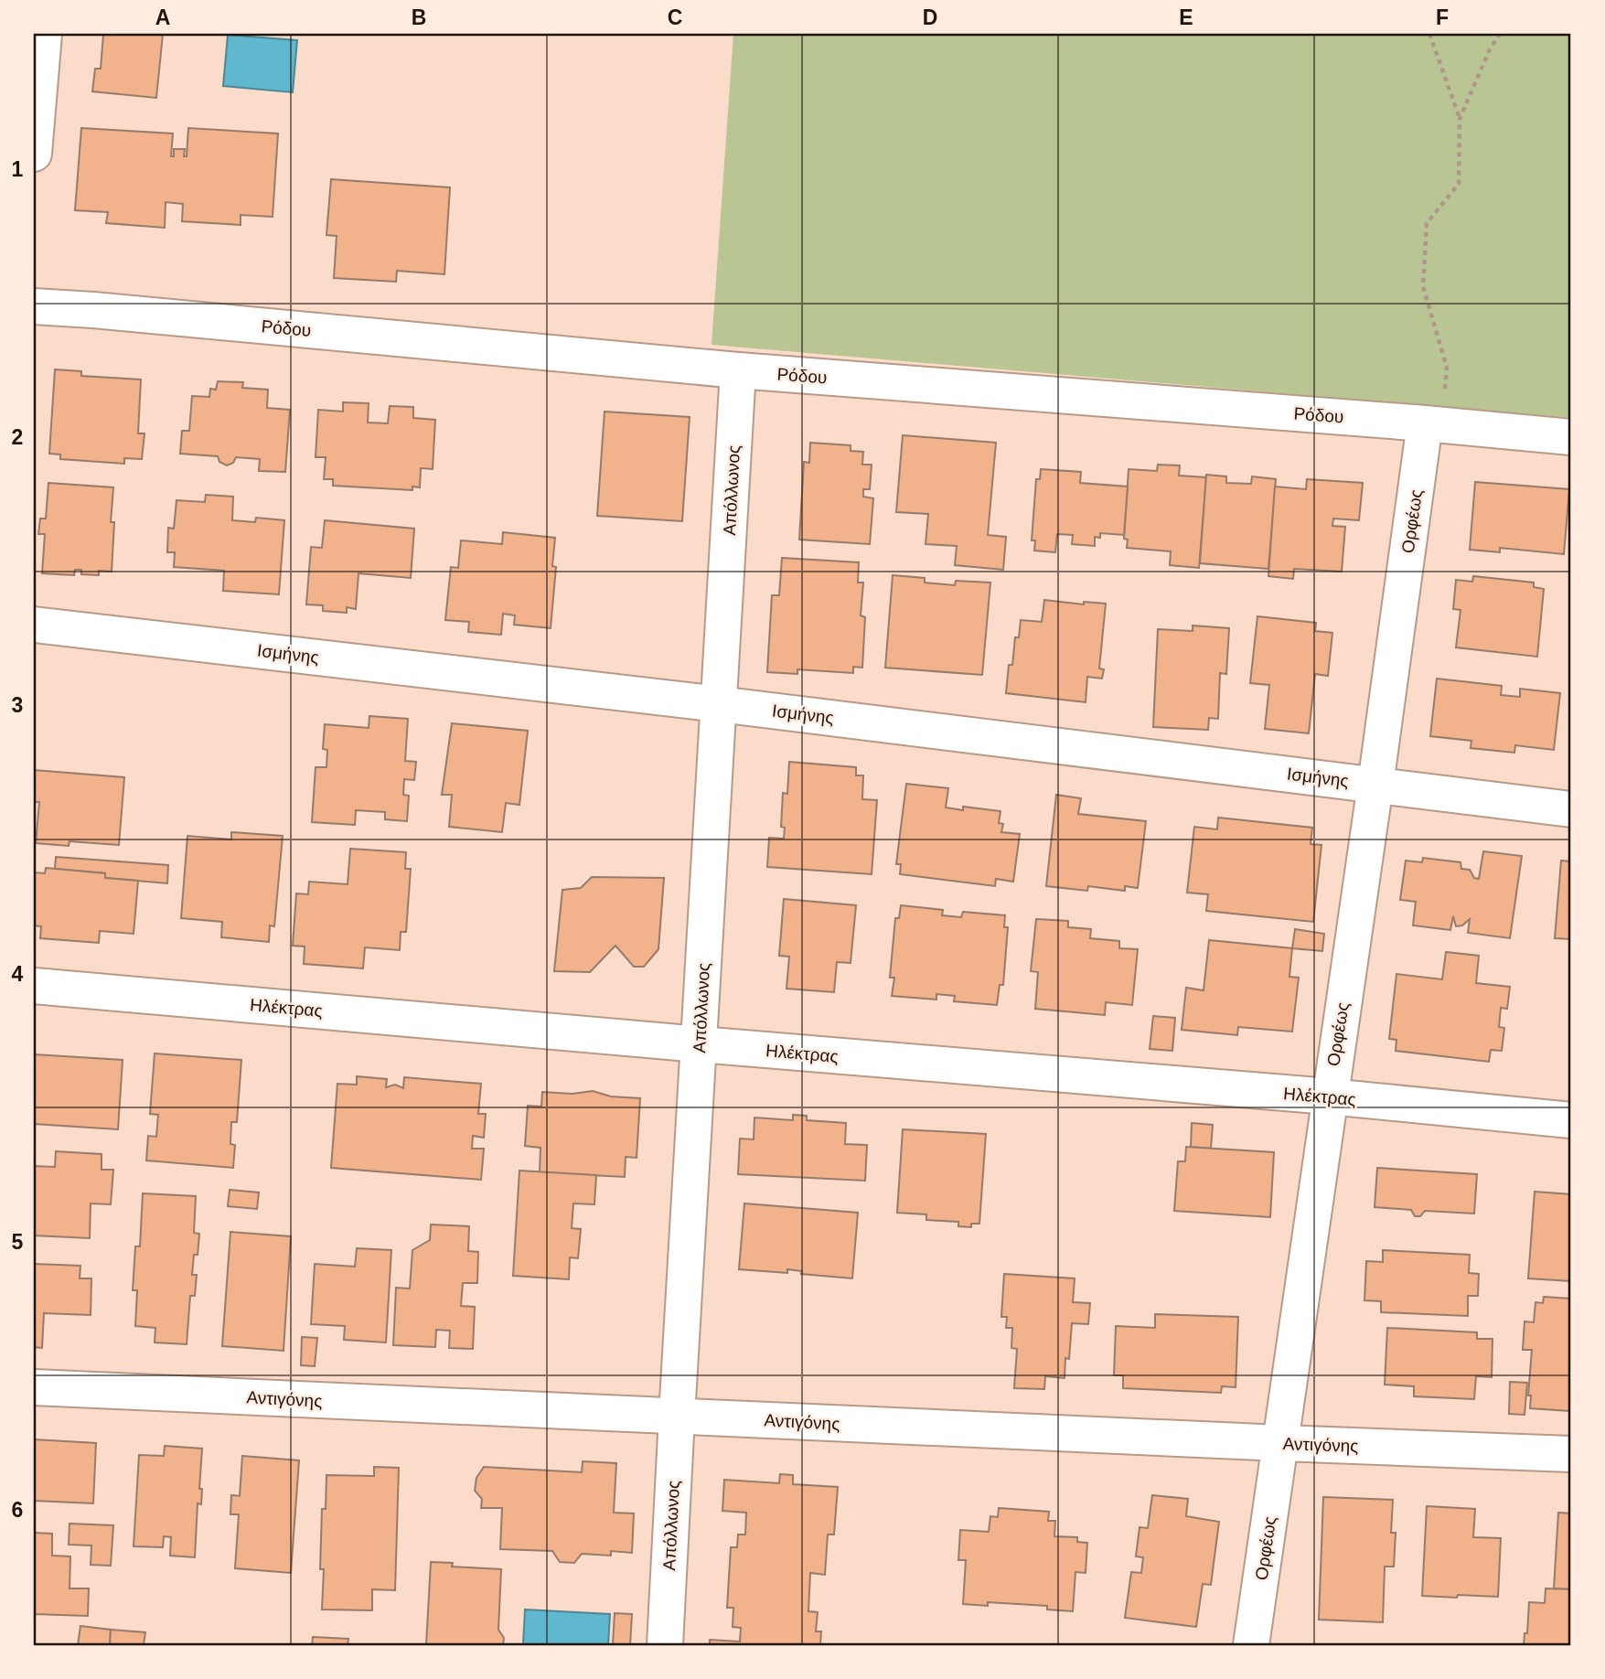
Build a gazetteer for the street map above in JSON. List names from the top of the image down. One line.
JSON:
{"streets":{"street":["Ρόδου","Απόλλωνος","Ορφέως","Ισμήνης","Ηλέκτρας","Αντιγόνης"]},"crossings":[["Ρόδου","Απόλλωνος"],["Ρόδου","Ορφέως"],["Απόλλωνος","Ισμήνης"],["Απόλλωνος","Ηλέκτρας"],["Απόλλωνος","Αντιγόνης"],["Ορφέως","Ισμήνης"],["Ορφέως","Ηλέκτρας"],["Ορφέως","Αντιγόνης"]],"grid":{"columns":["A","B","C","D","E","F"],"rows":["1","2","3","4","5","6"]}}
